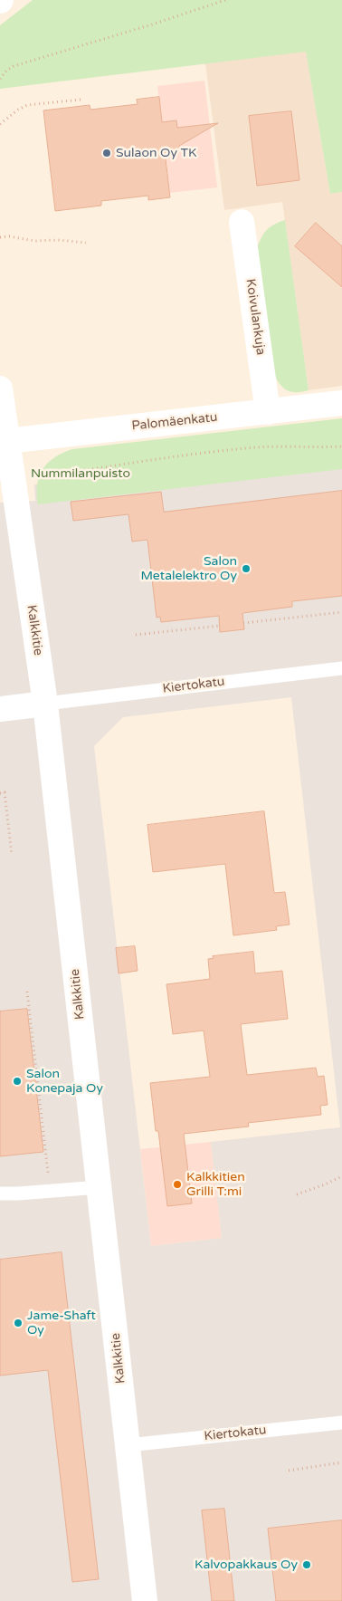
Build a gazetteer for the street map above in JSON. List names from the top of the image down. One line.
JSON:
{"streets":{"street":["Koivulankuja","Palomäenkatu","Kalkkitie"],"lane":["Kiertokatu"]},"crossings":[["Koivulankuja","Palomäenkatu"],["Palomäenkatu","Kalkkitie"],["Kalkkitie","Kiertokatu"]],"parks":["Nummilanpuisto"],"places":["Sulaon Oy TK","Salon Metalelektro Oy","Salon Konepaja Oy","Kalkkitien Grilli T:mi","Jame-Shaft Oy","Kalvopakkaus Oy"]}
